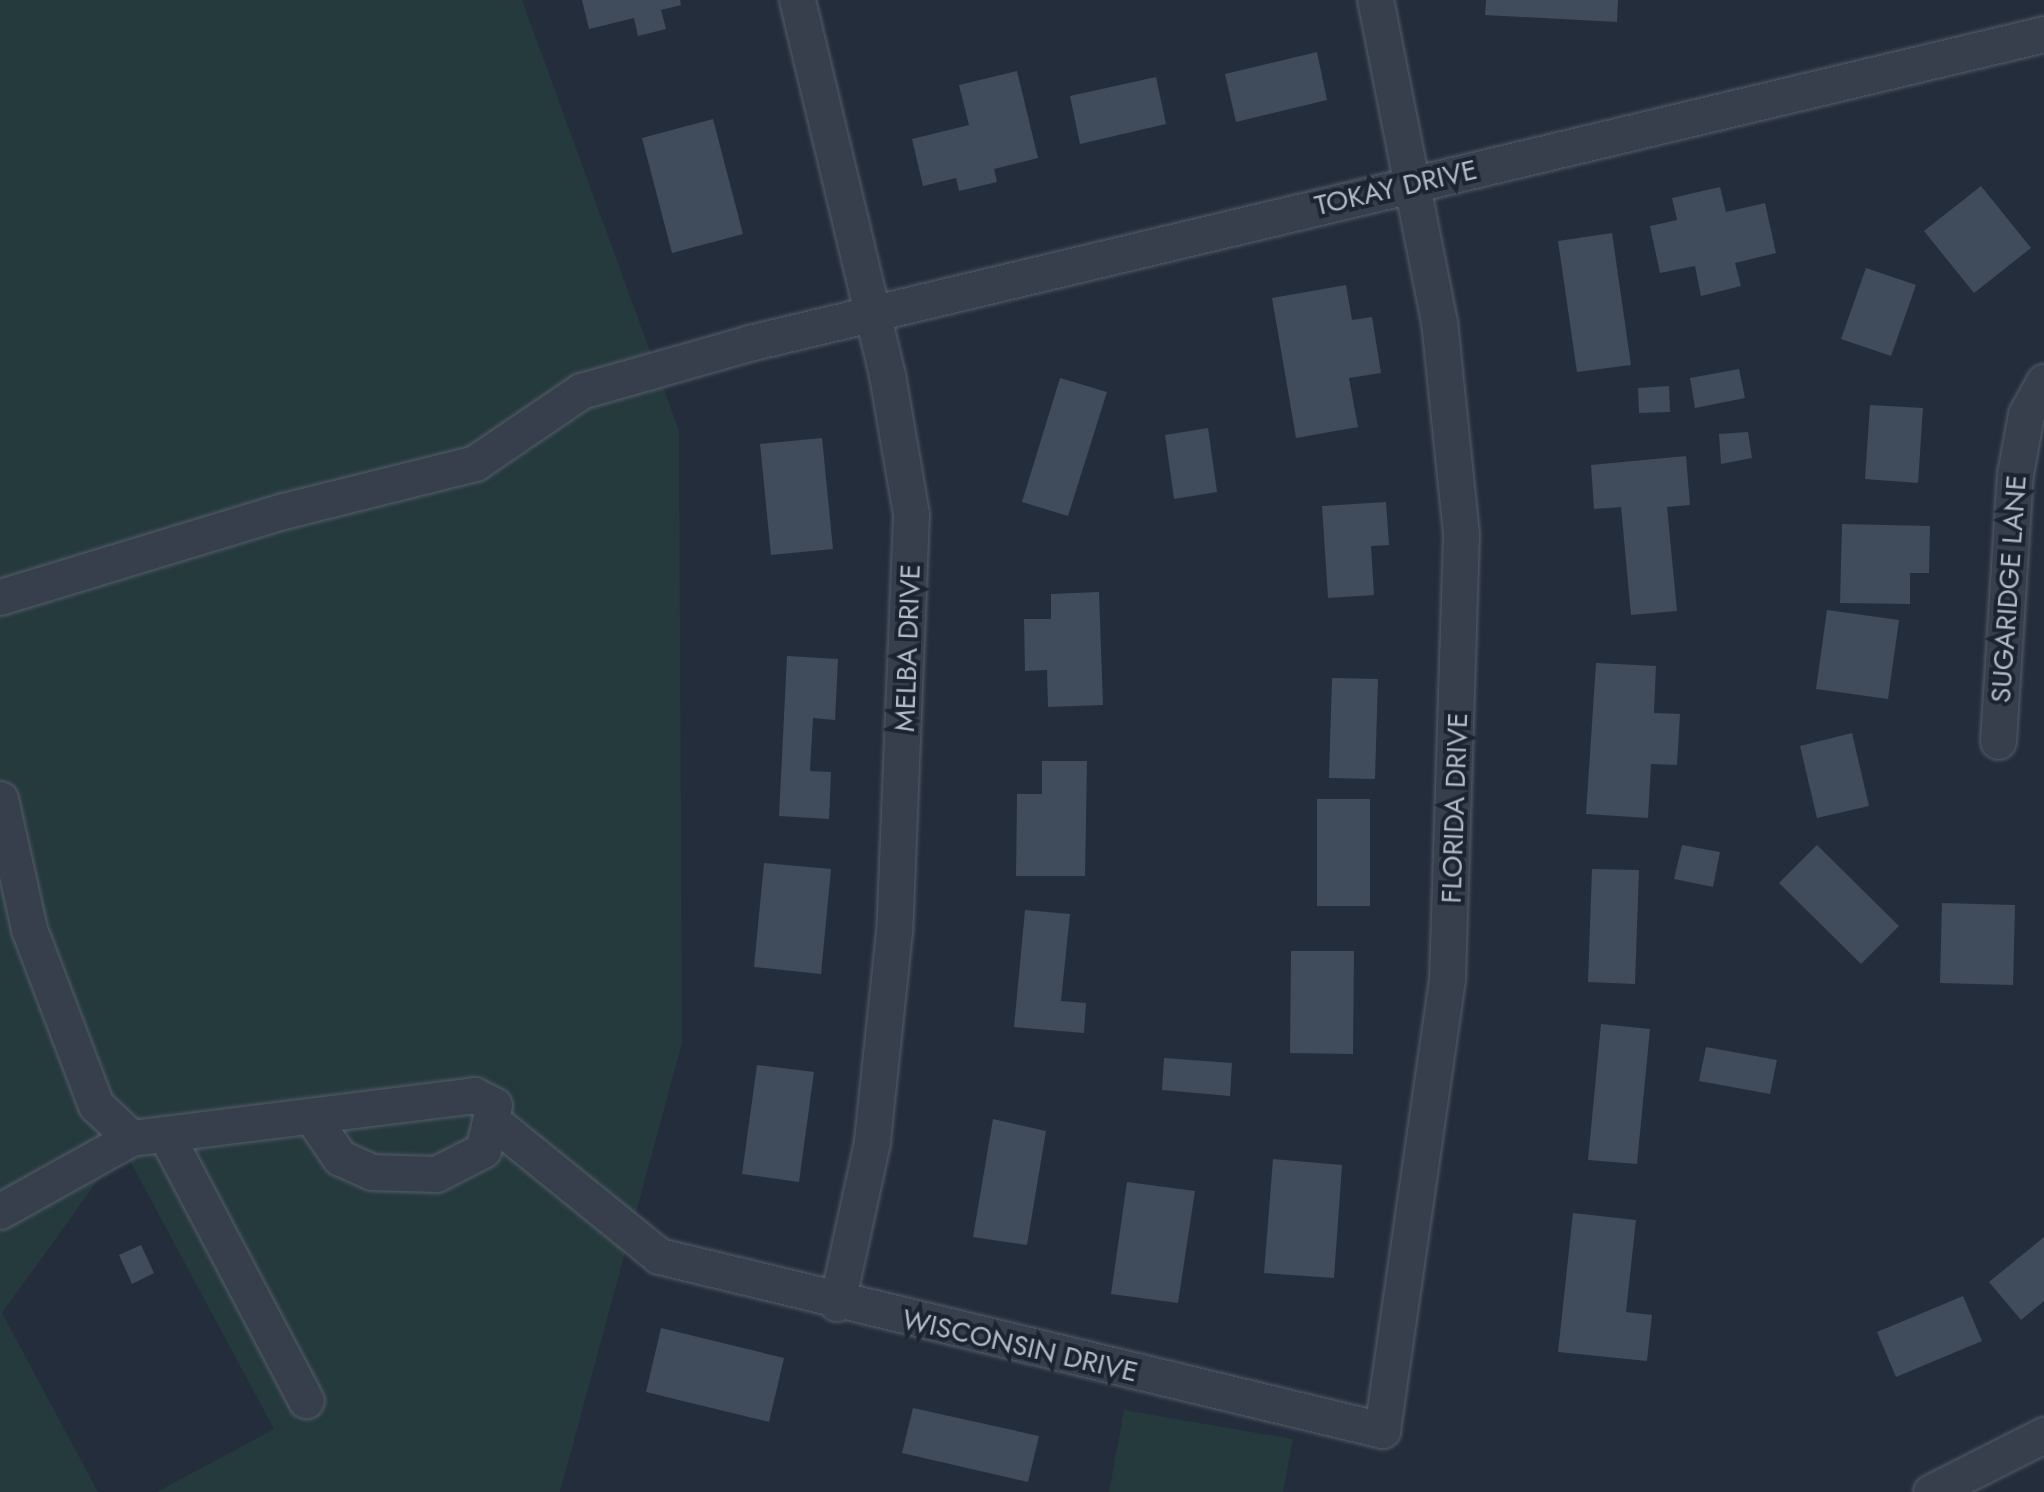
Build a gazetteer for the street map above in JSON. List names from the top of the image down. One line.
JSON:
{"streets":{"street":["TOKAY DRIVE","SUGARIDGE LANE","MELBA DRIVE","FLORIDA DRIVE","WISCONSIN DRIVE"]},"crossings":[["TOKAY DRIVE","MELBA DRIVE"],["TOKAY DRIVE","FLORIDA DRIVE"],["MELBA DRIVE","WISCONSIN DRIVE"],["FLORIDA DRIVE","WISCONSIN DRIVE"]]}
